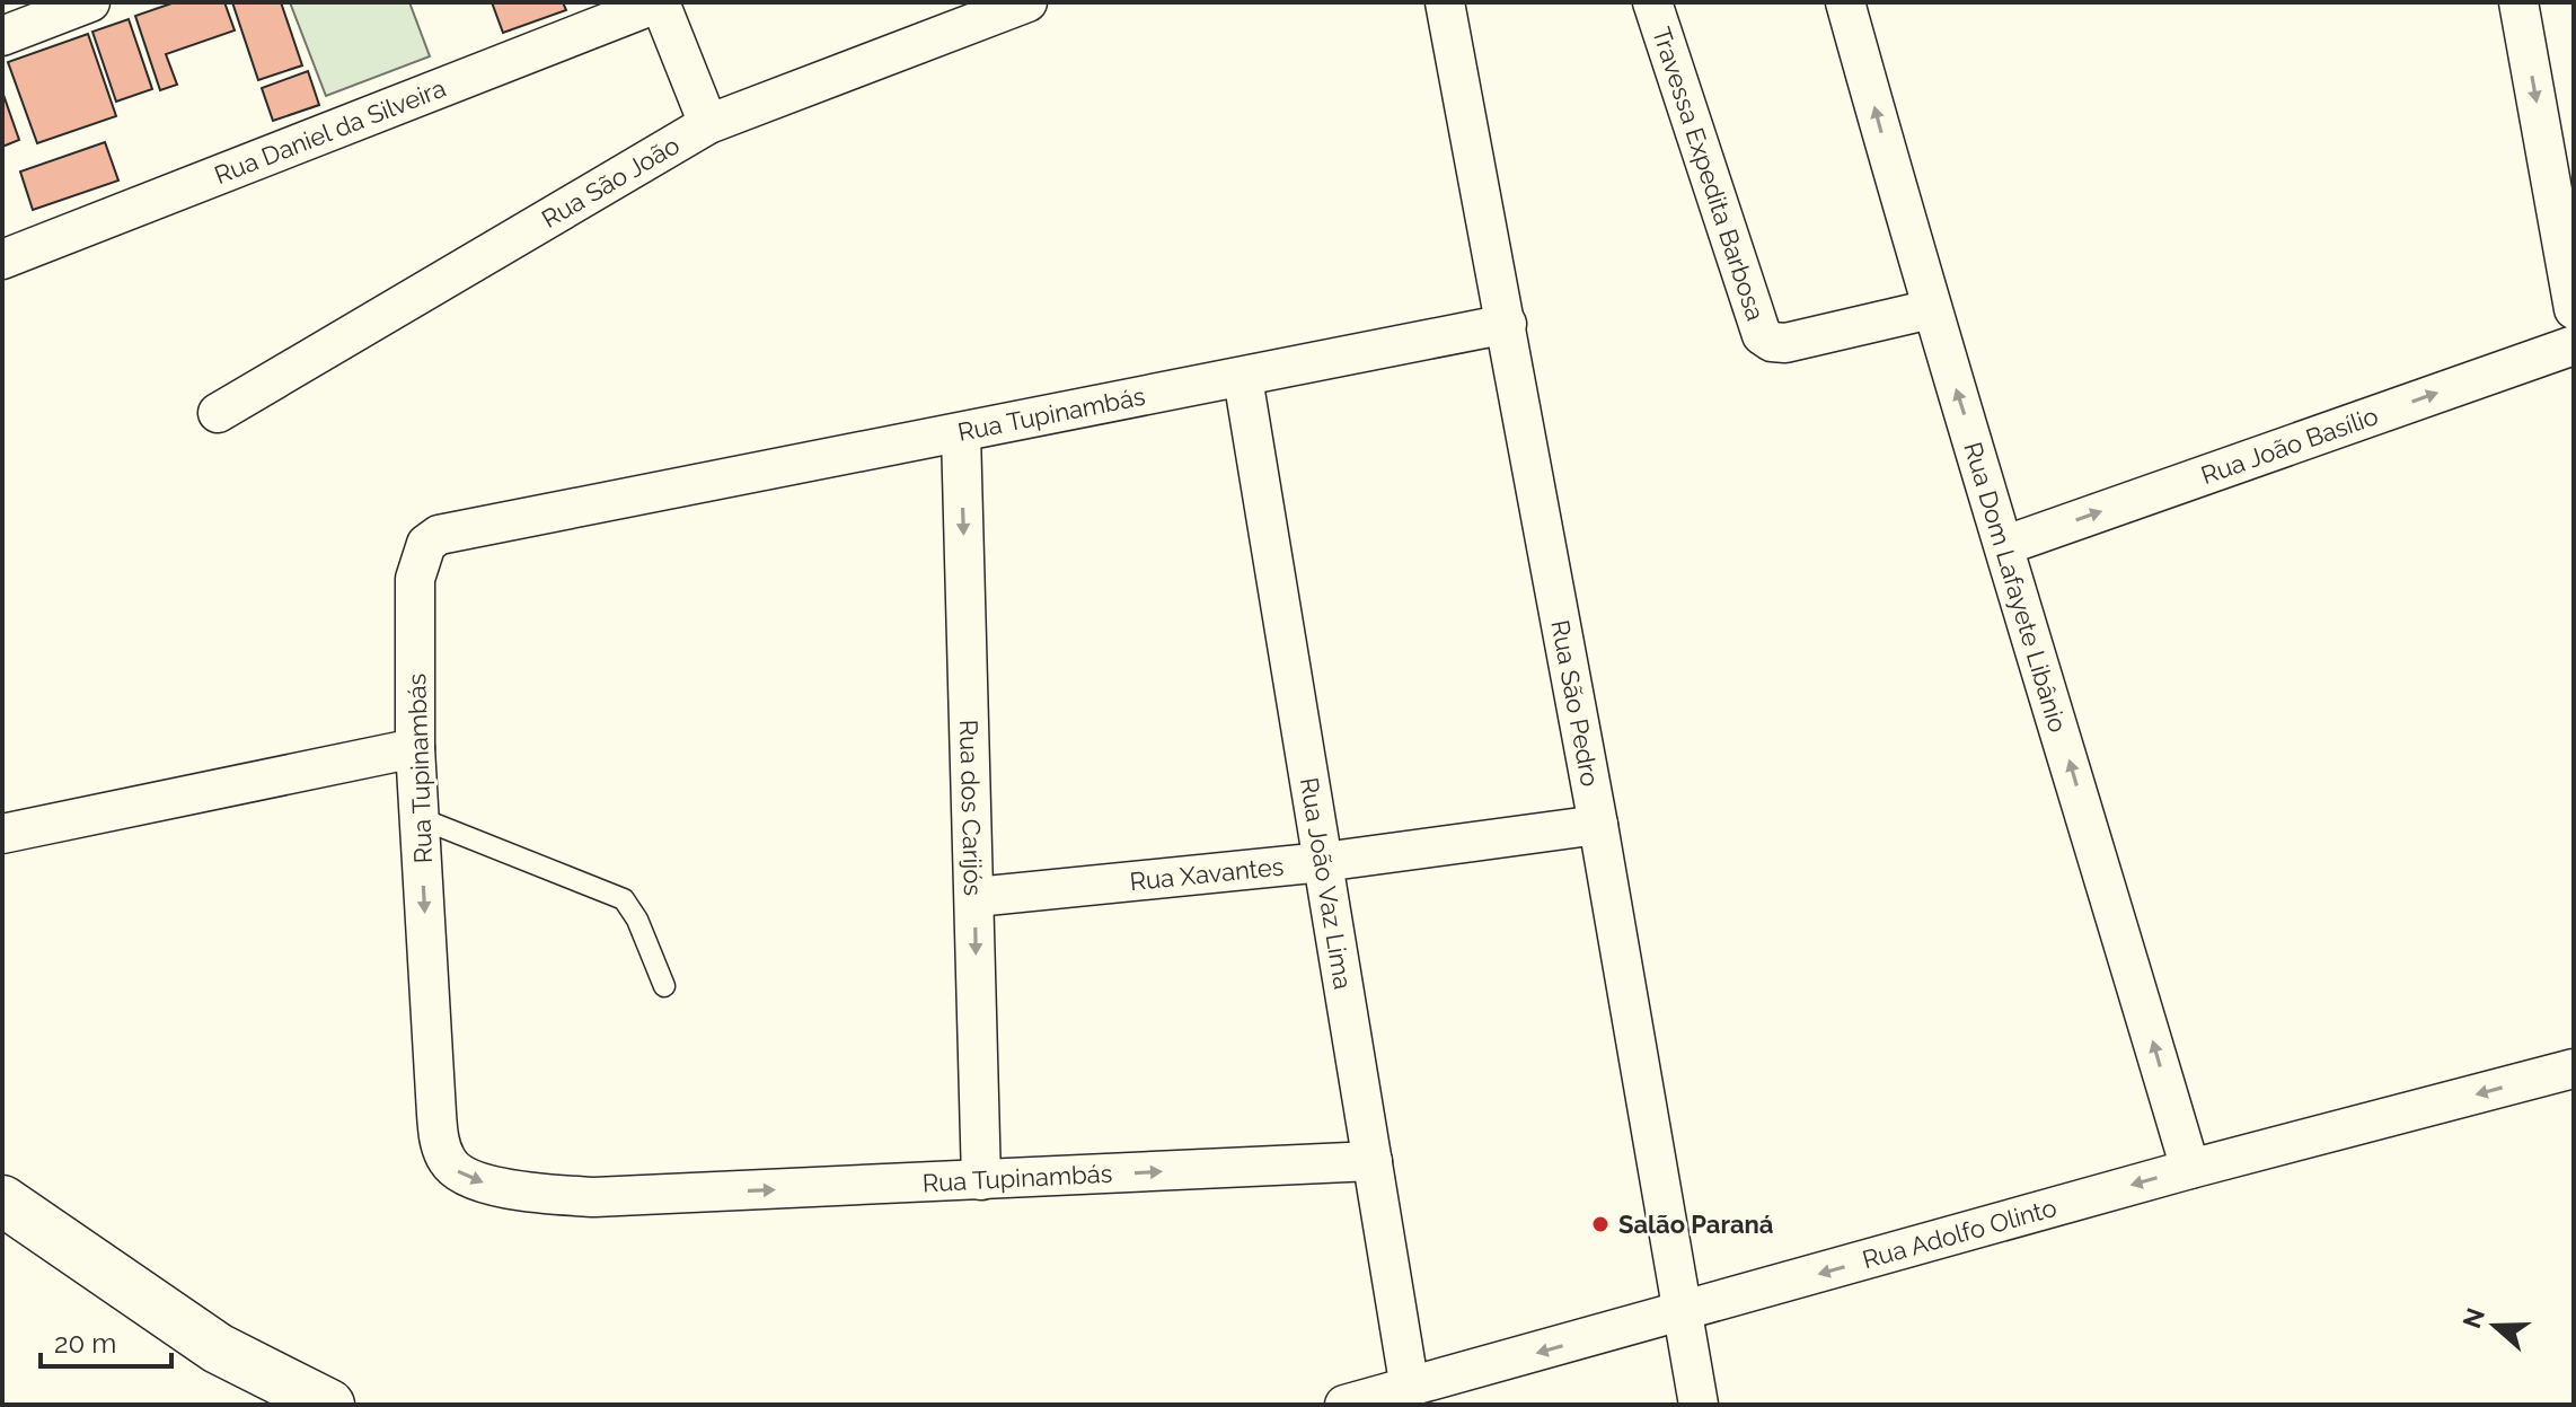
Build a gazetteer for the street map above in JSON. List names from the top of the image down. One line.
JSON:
{"streets":{"street":["Rua Daniel da Silveira","Travessa Expedita Barbosa","Rua São João","Rua Tupinambás","Rua João Basílio","Rua Dom Lafayete Libânio","Rua São Pedro","Rua dos Carijós","Rua Xavantes","Rua João Vaz Lima","Rua Adolfo Olinto"]},"crossings":[["Travessa Expedita Barbosa","Rua Dom Lafayete Libânio"],["Rua Tupinambás","Rua São Pedro"],["Rua Tupinambás","Rua dos Carijós"],["Rua Tupinambás","Rua João Vaz Lima"],["Rua João Basílio","Rua Dom Lafayete Libânio"],["Rua Dom Lafayete Libânio","Rua Adolfo Olinto"],["Rua São Pedro","Rua Xavantes"],["Rua São Pedro","Rua Adolfo Olinto"],["Rua dos Carijós","Rua Xavantes"],["Rua Xavantes","Rua João Vaz Lima"],["Rua João Vaz Lima","Rua Adolfo Olinto"]],"one_way":["Rua João Basílio","Rua Dom Lafayete Libânio","Rua dos Carijós","Rua Adolfo Olinto"],"places":["Salão Paraná"],"scale_bar":"20 m","north":"left"}
